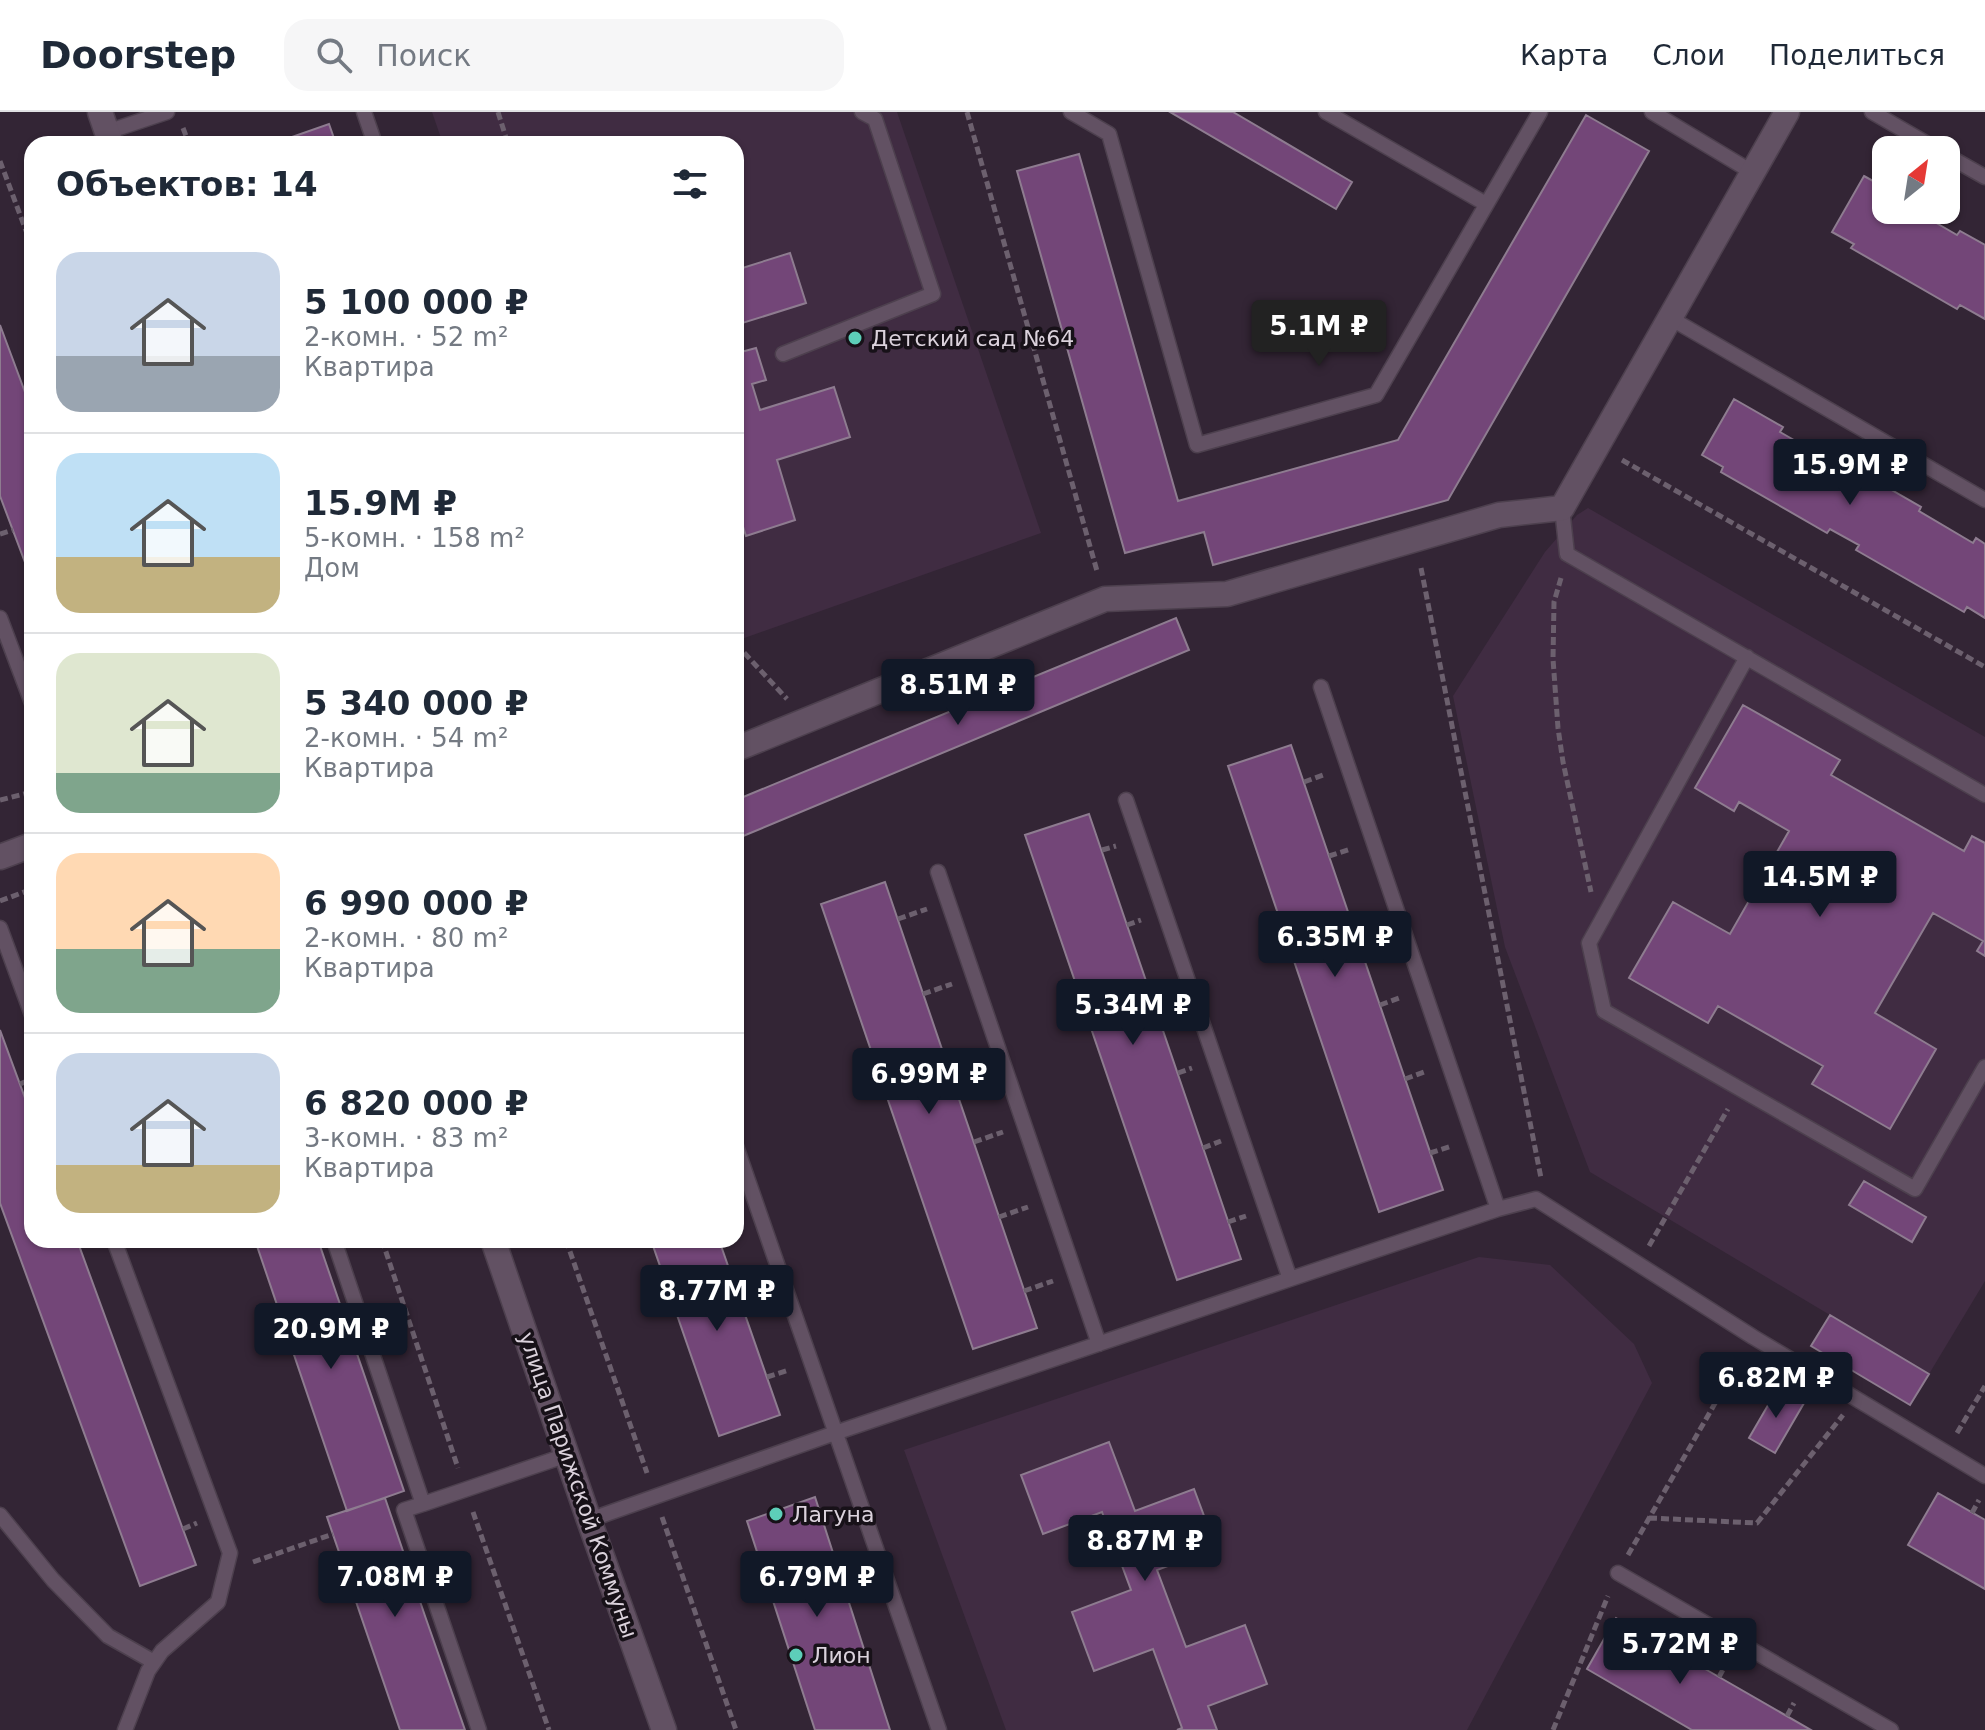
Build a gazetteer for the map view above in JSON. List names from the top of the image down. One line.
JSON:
{"streets":{"street":["улица Парижской Коммуны"]},"places":["Детский сад №64","Лагуна","Лион"],"north":"top right","page":{"header":"Doorstep","search":"Поиск","nav":["Карта","Слои","Поделиться"],"heading":"Объектов: 14","list":[{"name":"5 100 000 ₽","note":"2-комн. · 52 m² · Квартира"},{"name":"15.9M ₽","note":"5-комн. · 158 m² · Дом"},{"name":"5 340 000 ₽","note":"2-комн. · 54 m² · Квартира"},{"name":"6 990 000 ₽","note":"2-комн. · 80 m² · Квартира"},{"name":"6 820 000 ₽","note":"3-комн. · 83 m² · Квартира"}],"price":["5.1M ₽","15.9M ₽","8.51M ₽","14.5M ₽","6.35M ₽","5.34M ₽","6.99M ₽","8.77M ₽","20.9M ₽","6.82M ₽","8.87M ₽","7.08M ₽","6.79M ₽","5.72M ₽"]}}
